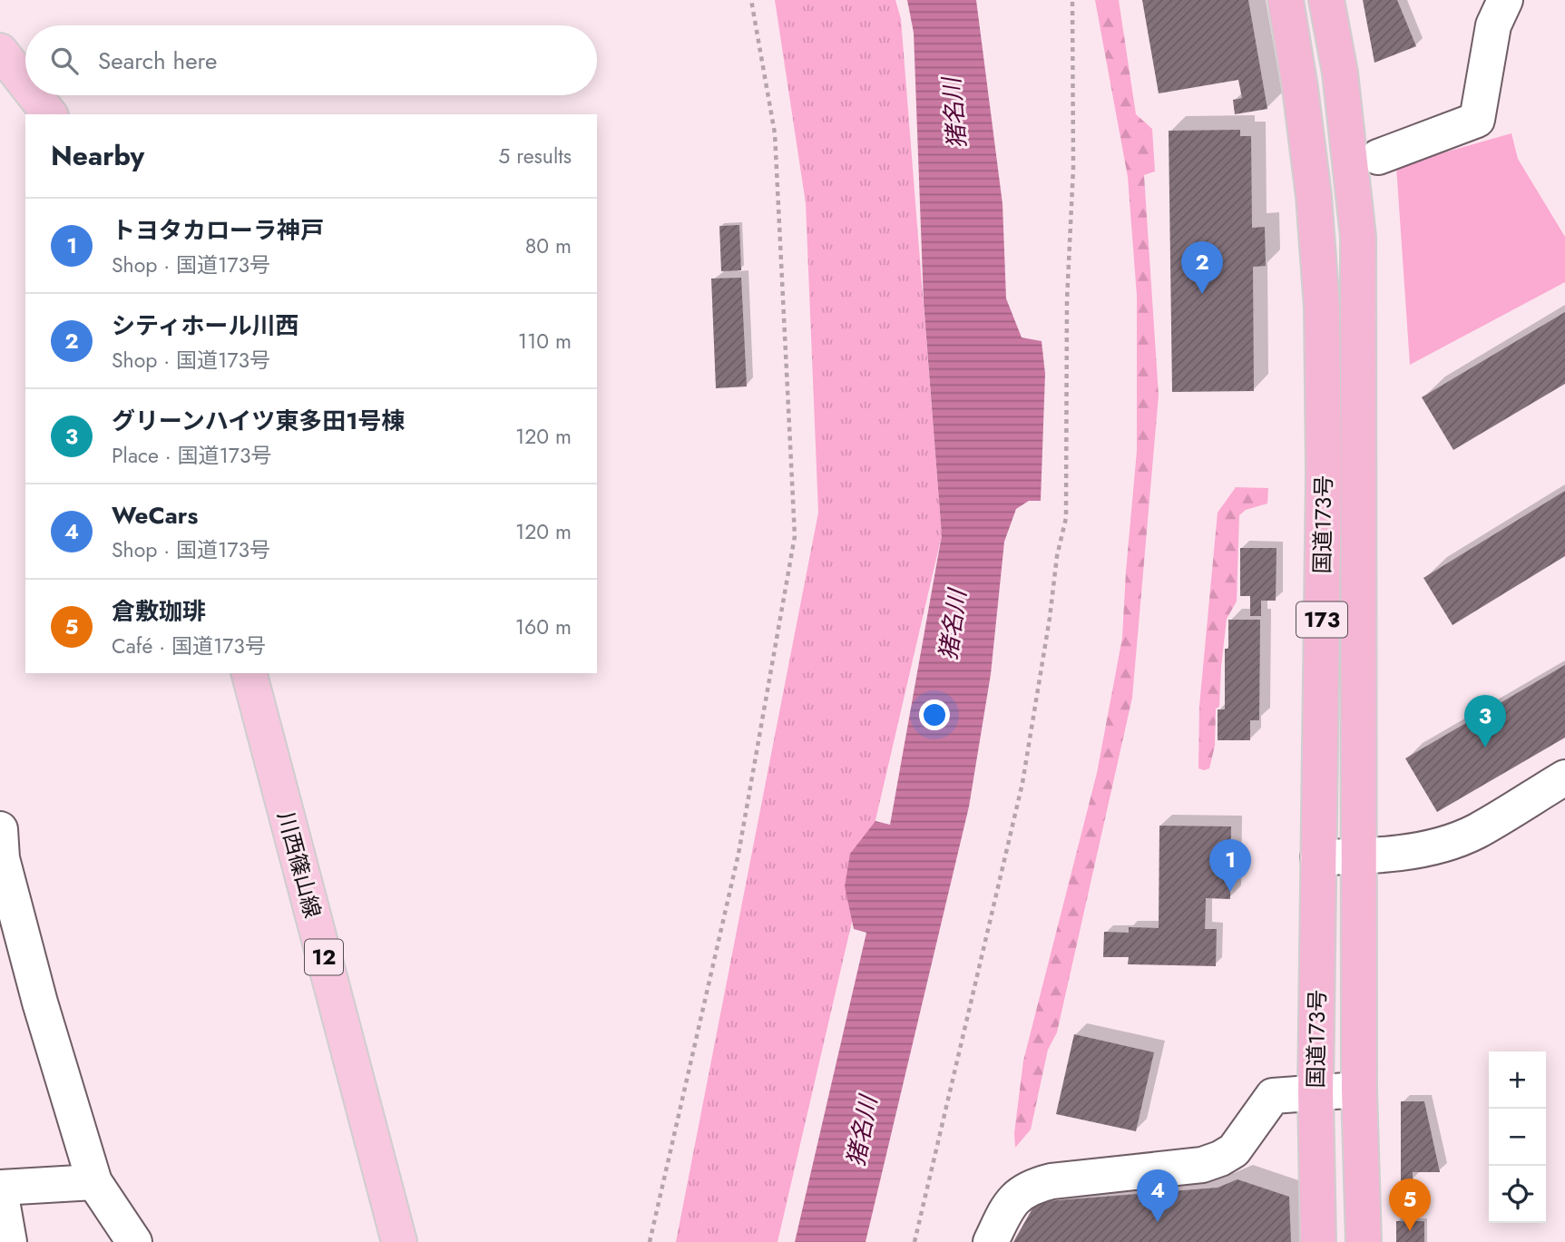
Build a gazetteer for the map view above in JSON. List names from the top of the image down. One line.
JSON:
{"streets":{"highway":["国道173号","173"],"main road":["川西篠山線","12"]},"water":["猪名川"],"page":{"search":"Search here","heading":["Nearby","5 results"],"list":[{"mark":"1","name":"トヨタカローラ神戸","note":"Shop · 国道173号","value":"80 m"},{"mark":"2","name":"シティホール川西","note":"Shop · 国道173号","value":"110 m"},{"mark":"3","name":"グリーンハイツ東多田1号棟","note":"Place · 国道173号","value":"120 m"},{"mark":"4","name":"WeCars","note":"Shop · 国道173号","value":"120 m"},{"mark":"5","name":"倉敷珈琲","note":"Café · 国道173号","value":"160 m"}],"pins":["2","3","1","4","5"],"map_buttons":["+","−"]}}
